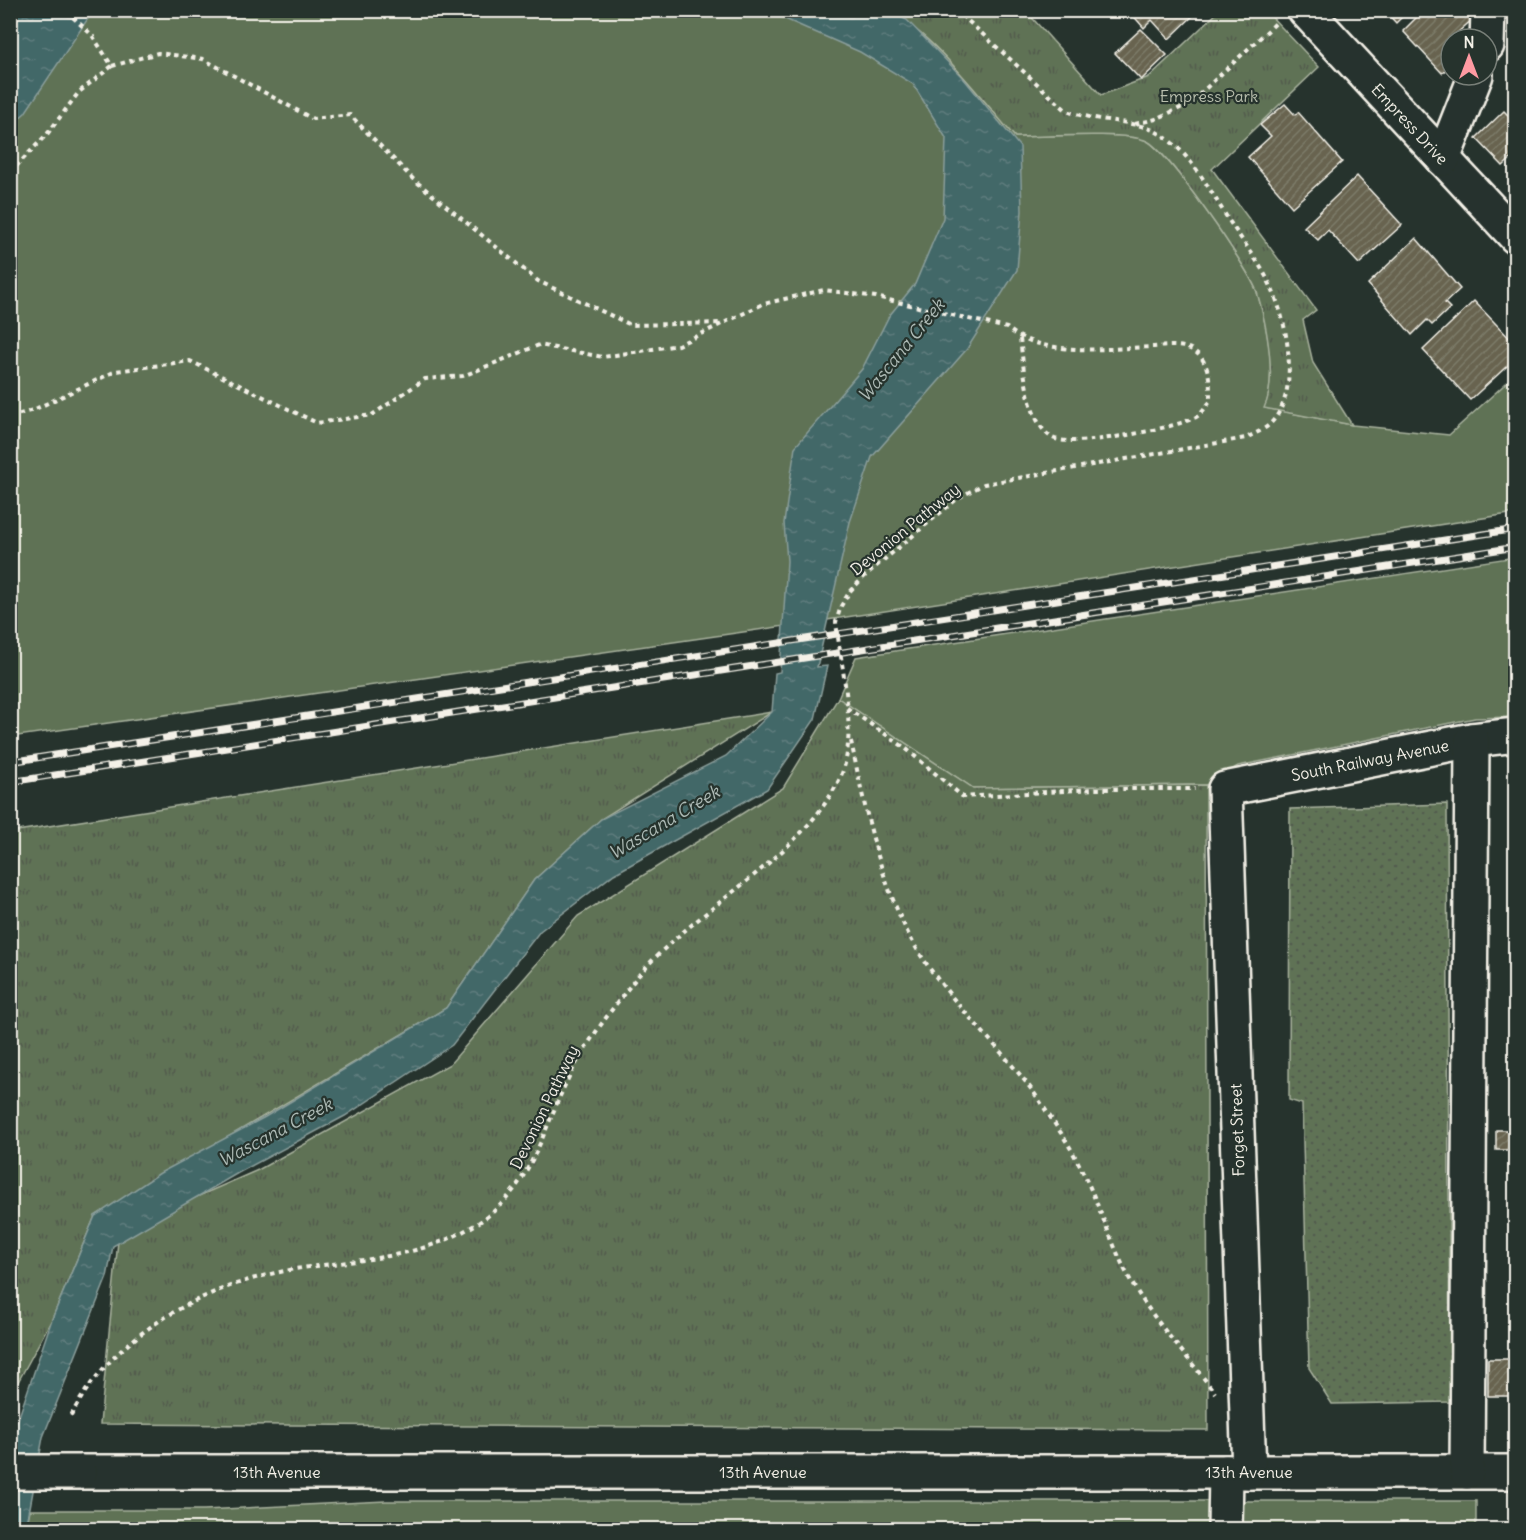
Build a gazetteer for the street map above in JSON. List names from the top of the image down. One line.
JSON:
{"streets":{"street":["Empress Drive","South Railway Avenue","Forget Street","13th Avenue"],"path":["Devonion Pathway"]},"crossings":[["South Railway Avenue","Forget Street"],["Forget Street","13th Avenue"]],"water":["Wascana Creek"],"parks":["Empress Park"],"north":"top"}
